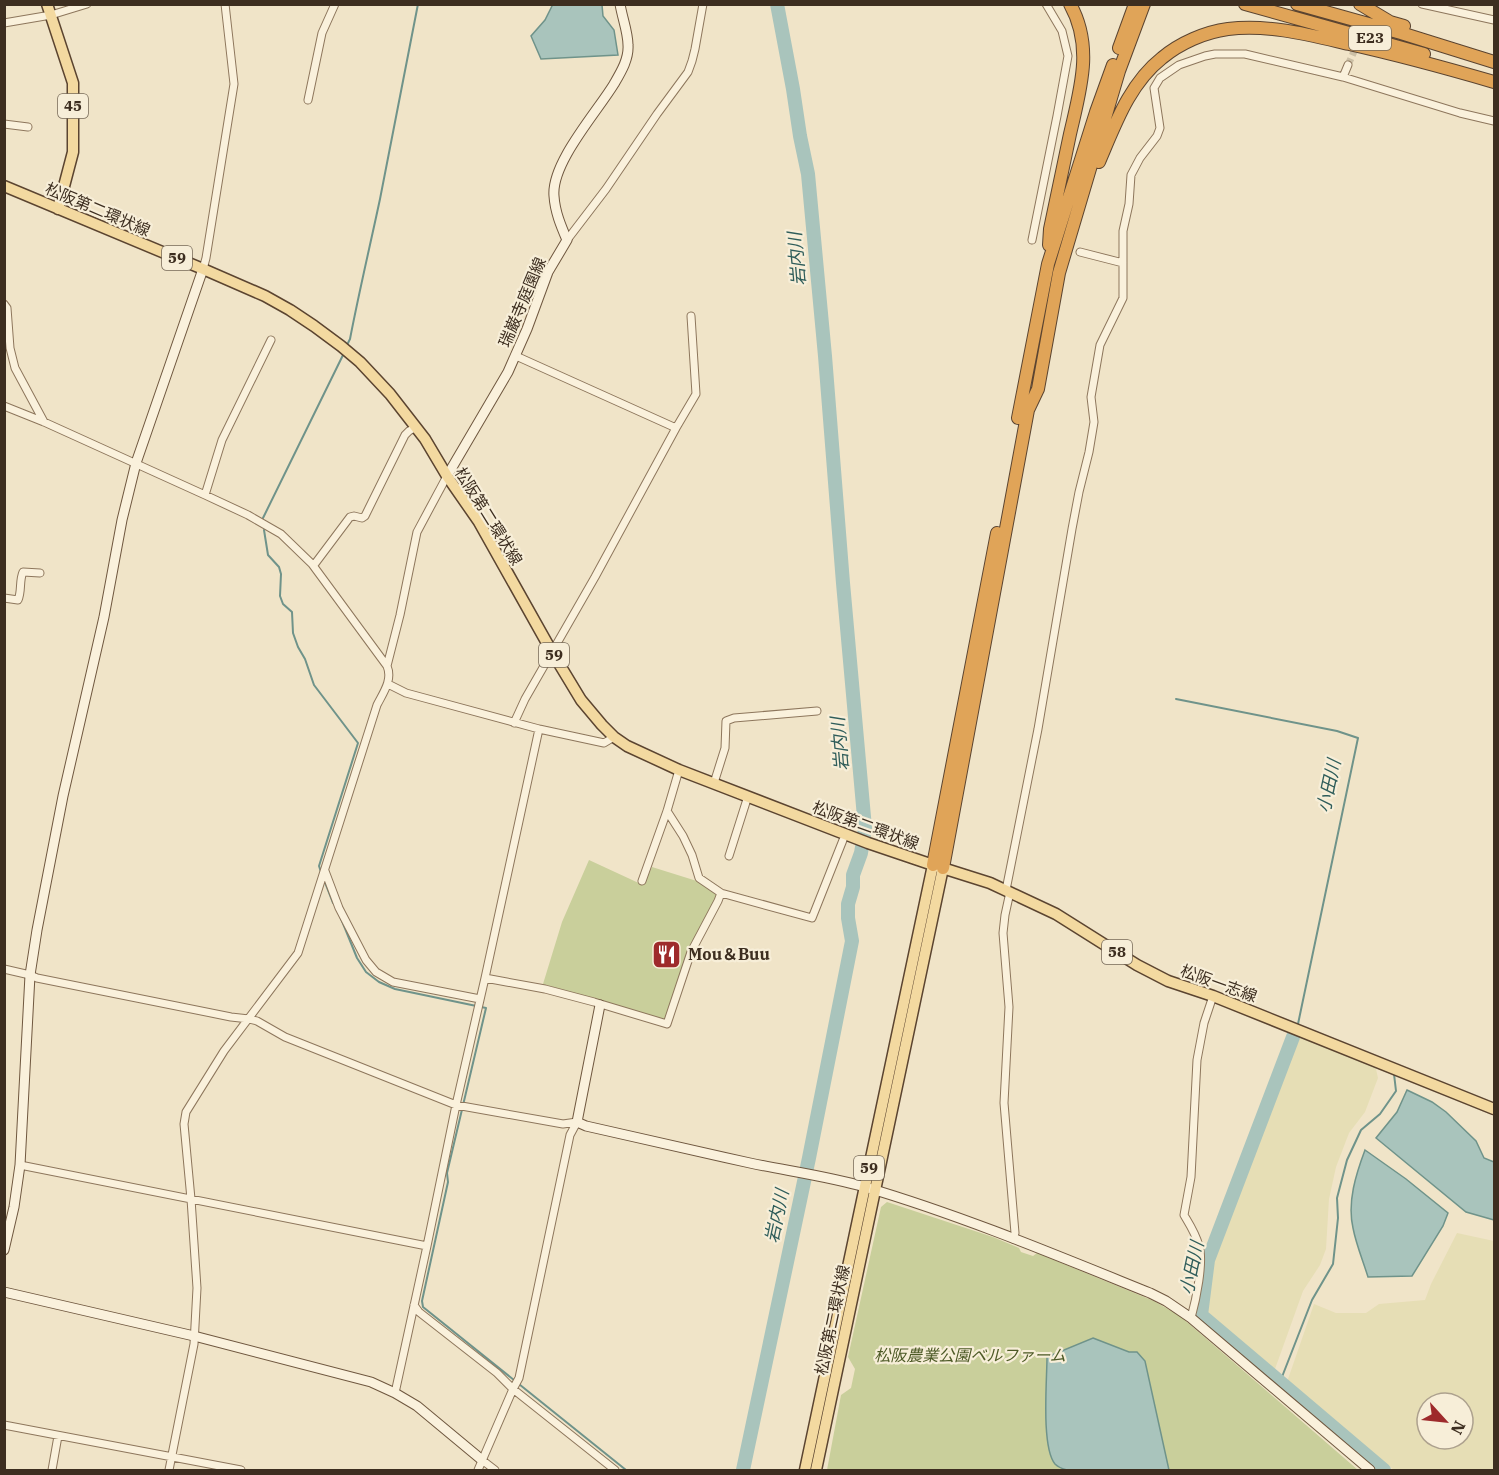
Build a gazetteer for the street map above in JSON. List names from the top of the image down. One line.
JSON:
{"streets":{"highway":["E23"],"main road":["45","松阪第二環状線","59","58","松阪一志線"],"street":["瑞巌寺庭園線"]},"crossings":[["45","松阪第二環状線"],["松阪第二環状線","瑞巌寺庭園線"],["松阪第二環状線","松阪一志線"]],"water":["岩内川","小田川"],"parks":["松阪農業公園ベルファーム"],"places":{"restaurant":["Mou＆Buu"]},"north":"bottom right"}
